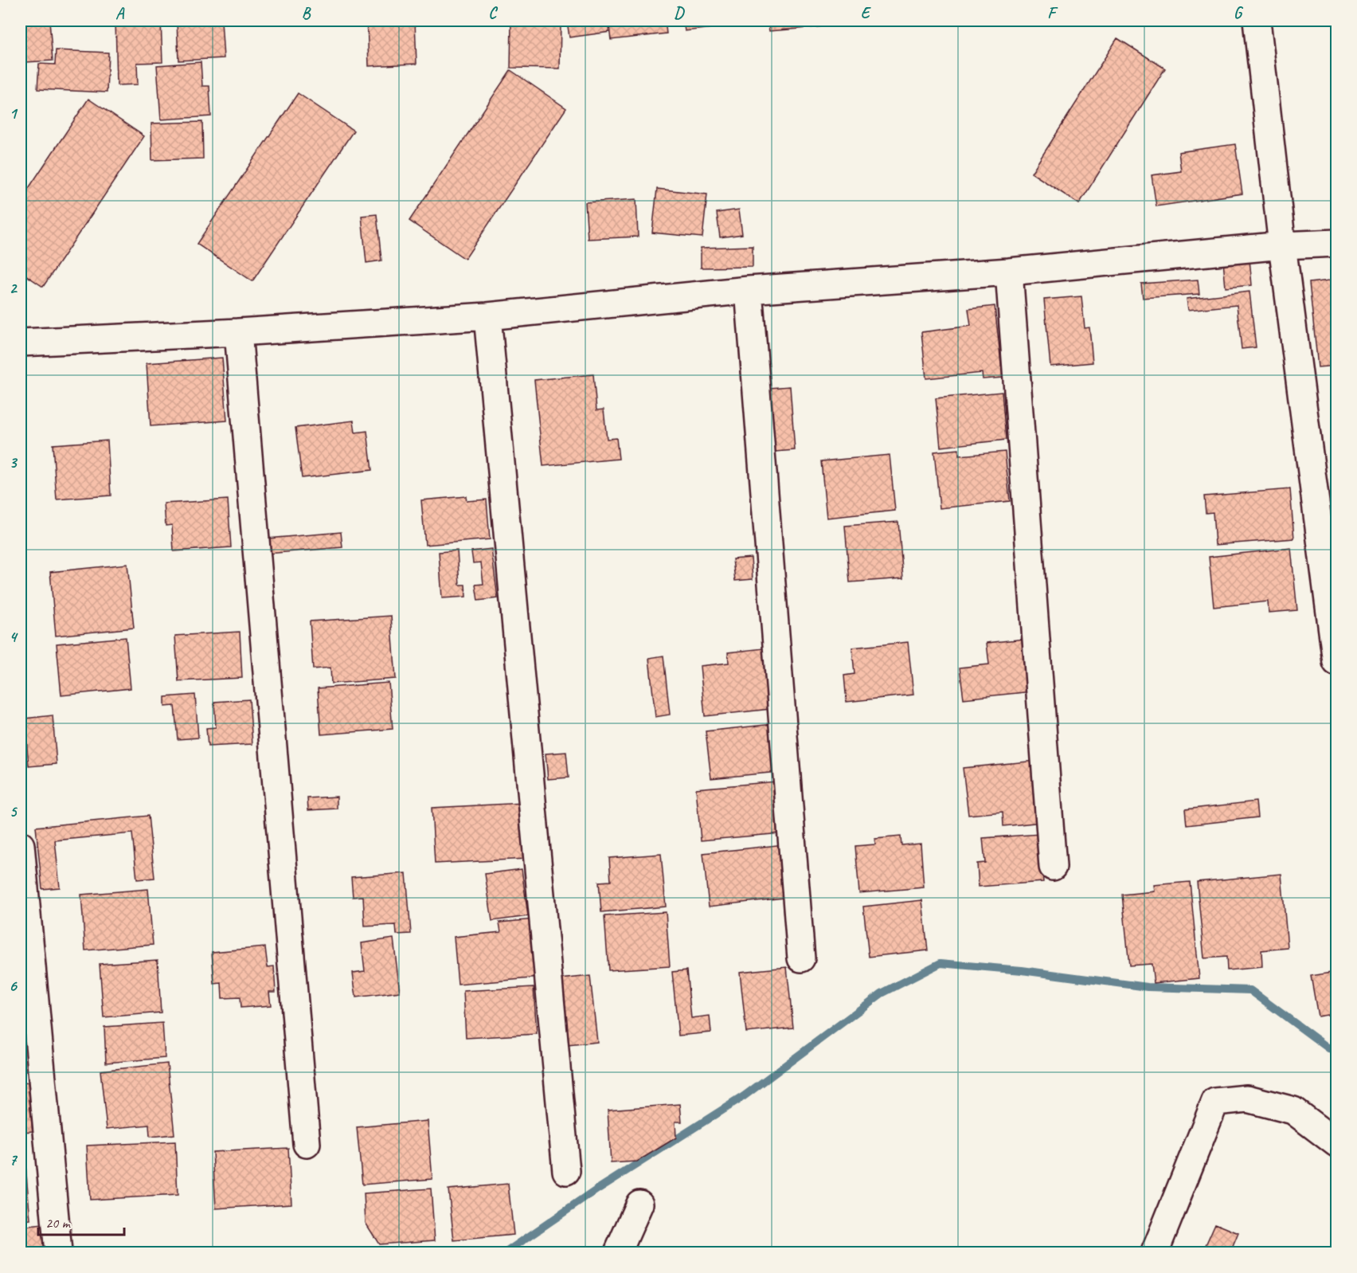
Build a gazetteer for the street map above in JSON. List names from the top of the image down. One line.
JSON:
{"scale_bar":"20 m","grid":{"columns":["A","B","C","D","E","F","G"],"rows":["1","2","3","4","5","6","7"]}}
